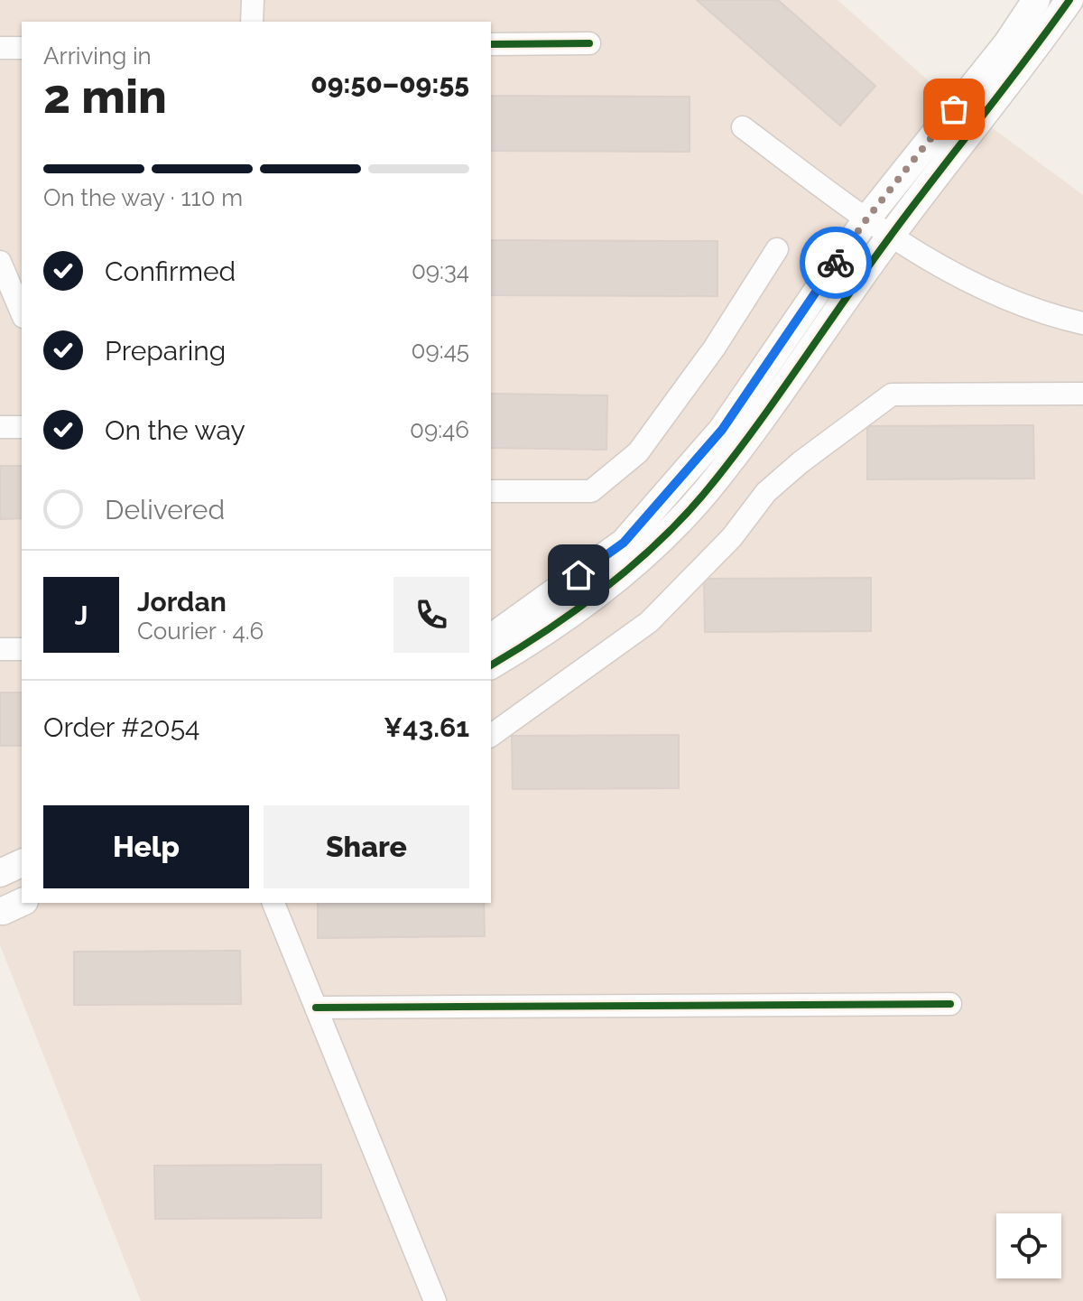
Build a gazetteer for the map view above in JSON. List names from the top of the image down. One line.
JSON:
{"page":{"heading":["2 min","Arriving in","09:50–09:55"],"panel":["Jordan","Courier · 4.6","Order #2054","¥43.61"],"bar":"On the way · 110 m","list":[["Confirmed","09:34"],["Preparing","09:45"],["On the way","09:46"],"Delivered"],"round":"J","buttons":["Help","Share"]}}
